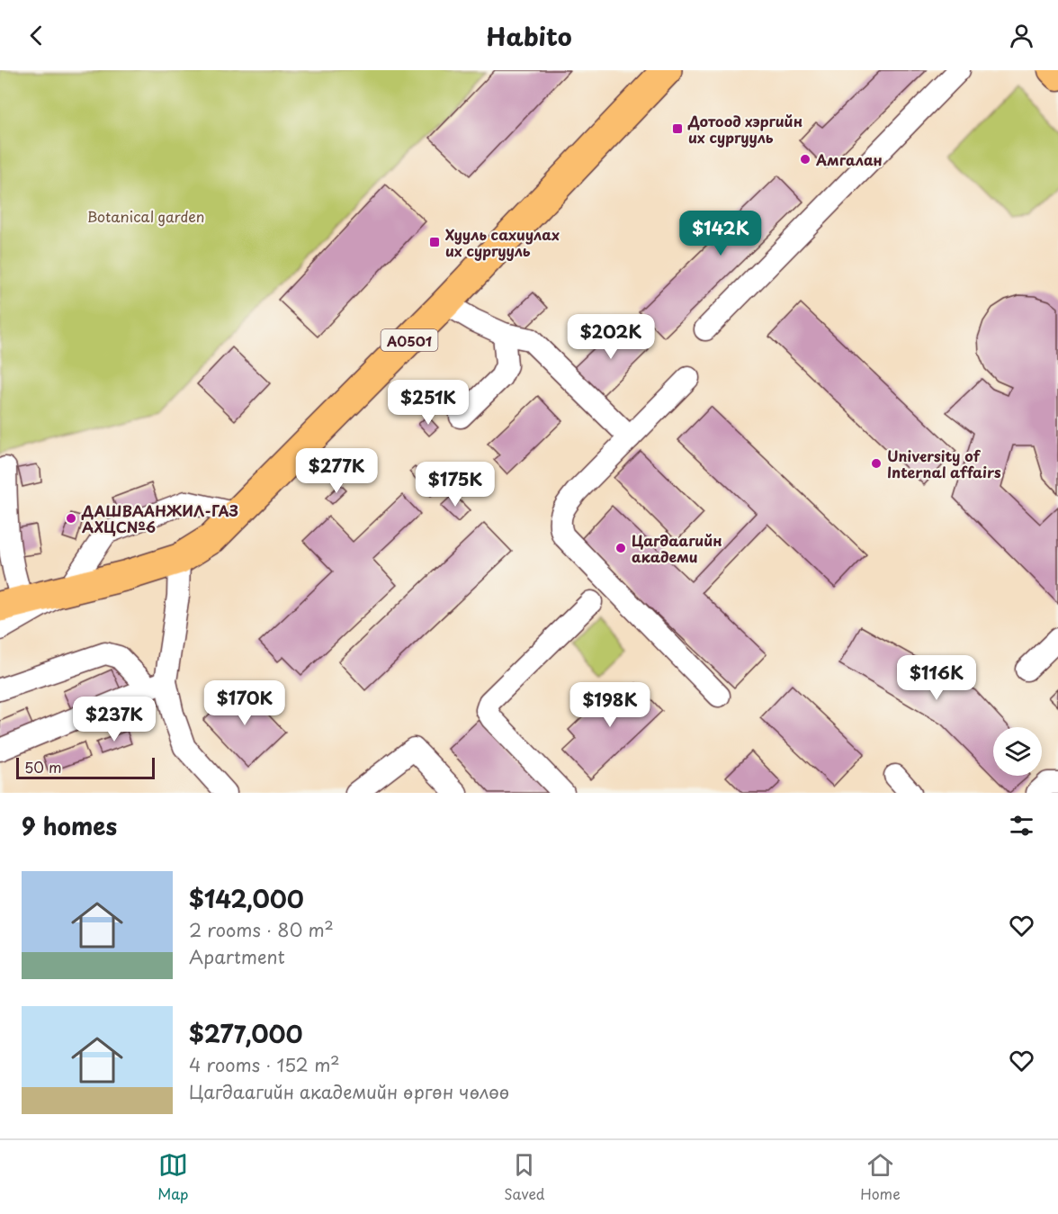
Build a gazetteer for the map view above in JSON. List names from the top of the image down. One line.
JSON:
{"streets":{"highway":["A0501"]},"parks":["Botanical garden"],"places":{"transit":["Дотоод хэргийн их сургууль","Хууль сахиулах их сургууль"],"other":["Амгалан","University of Internal affairs","ДАШВААНЖИЛ-ГАЗ АХЦС№6","Цагдаагийн академи"]},"scale_bar":"50 m","page":{"header":"Habito","price":["$142K","$202K","$251K","$277K","$175K","$116K","$170K","$198K","$237K"],"scale":"50 m","heading":"9 homes","list":[{"name":"$142,000","note":"2 rooms · 80 m² · Apartment"},{"name":"$277,000","note":"4 rooms · 152 m² · Цагдаагийн академийн өргөн чөлөө"}],"tabs":["Map","Saved","Home"]}}
